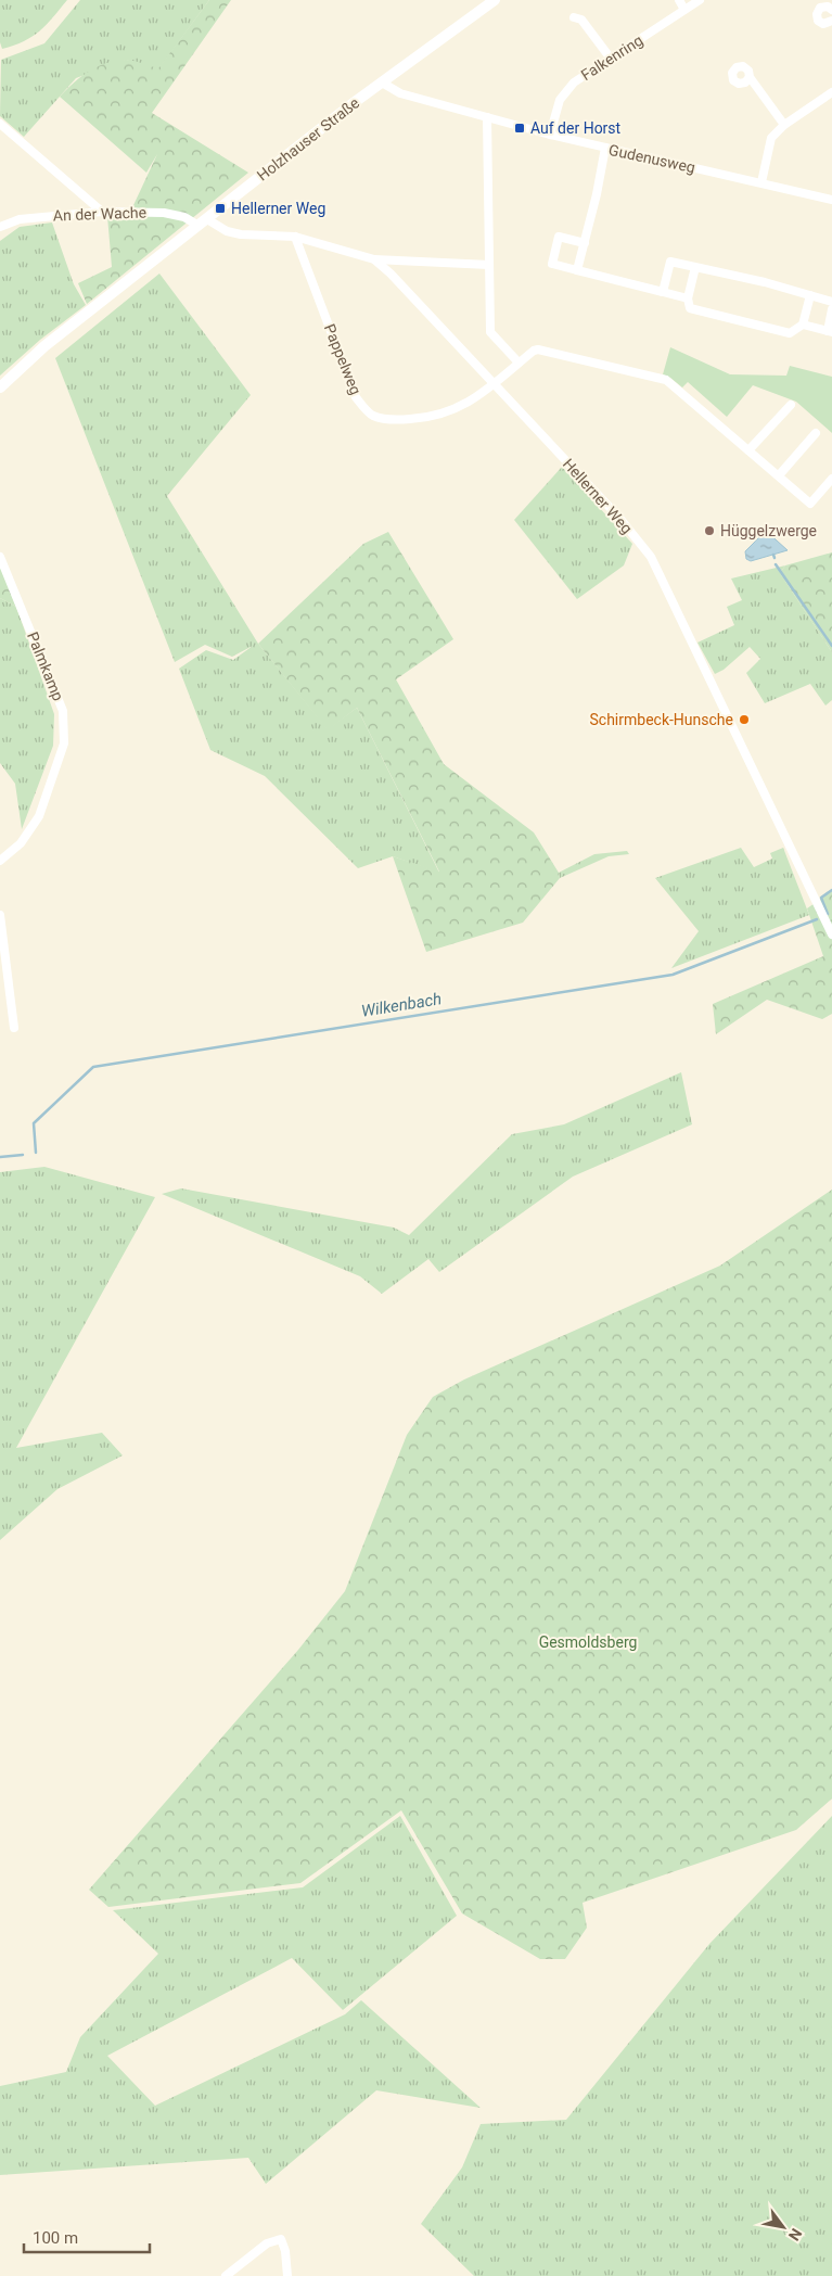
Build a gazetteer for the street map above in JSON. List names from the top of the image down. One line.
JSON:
{"streets":{"street":["Falkenring","Holzhauser Straße","Gudenusweg","An der Wache","Pappelweg","Hellerner Weg","Palmkamp"]},"crossings":[["Falkenring","Gudenusweg"],["Holzhauser Straße","Gudenusweg"],["Holzhauser Straße","An der Wache"],["Holzhauser Straße","Hellerner Weg"],["An der Wache","Hellerner Weg"],["Pappelweg","Hellerner Weg"]],"water":["Wilkenbach"],"parks":["Gesmoldsberg"],"places":{"transit":["Auf der Horst","Hellerner Weg"],"other":["Hüggelzwerge","Schirmbeck-Hunsche"]},"scale_bar":"100 m","north":"bottom right"}
